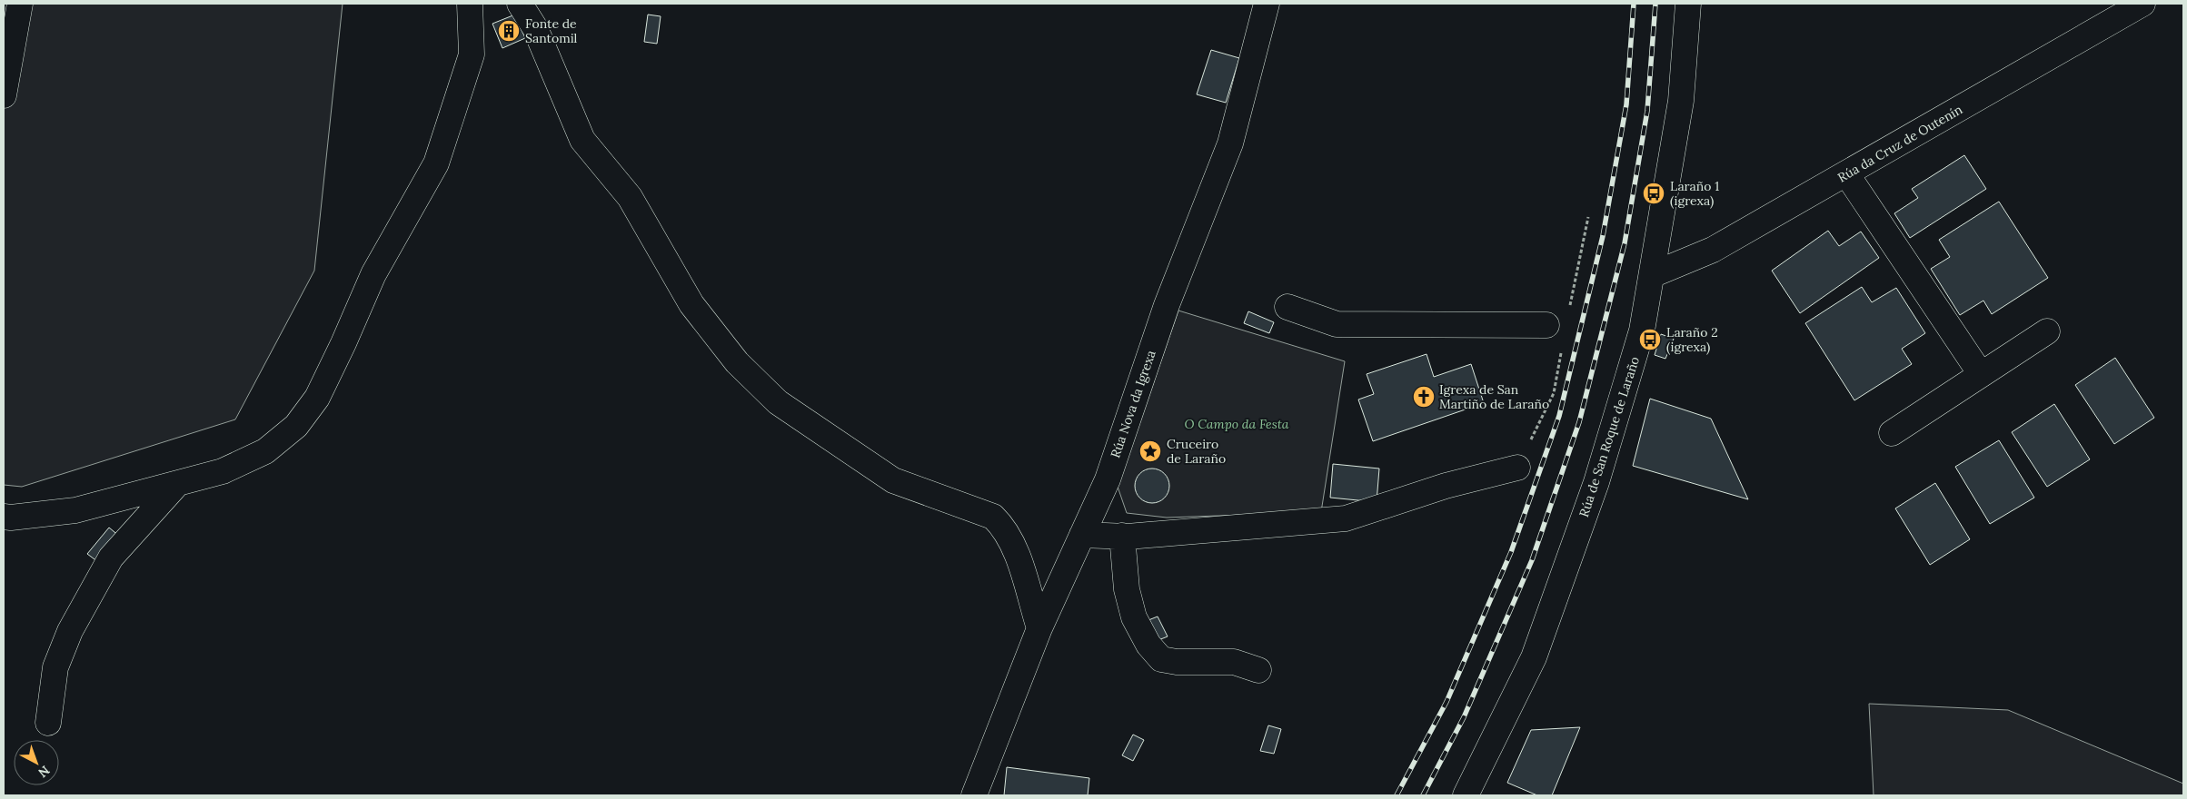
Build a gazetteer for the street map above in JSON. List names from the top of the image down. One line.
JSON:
{"streets":{"street":["Rúa da Cruz de Outenín","Rúa Nova da Igrexa","Rúa de San Roque de Laraño"]},"crossings":[["Rúa da Cruz de Outenín","Rúa de San Roque de Laraño"]],"parks":["O Campo da Festa"],"places":{"building":["Fonte de Santomil"],"bus stop":["Laraño 1 (igrexa)","Laraño 2 (igrexa)"],"church":["Igrexa de San Martiño de Laraño"],"place":["Cruceiro de Laraño"]},"north":"bottom right"}
